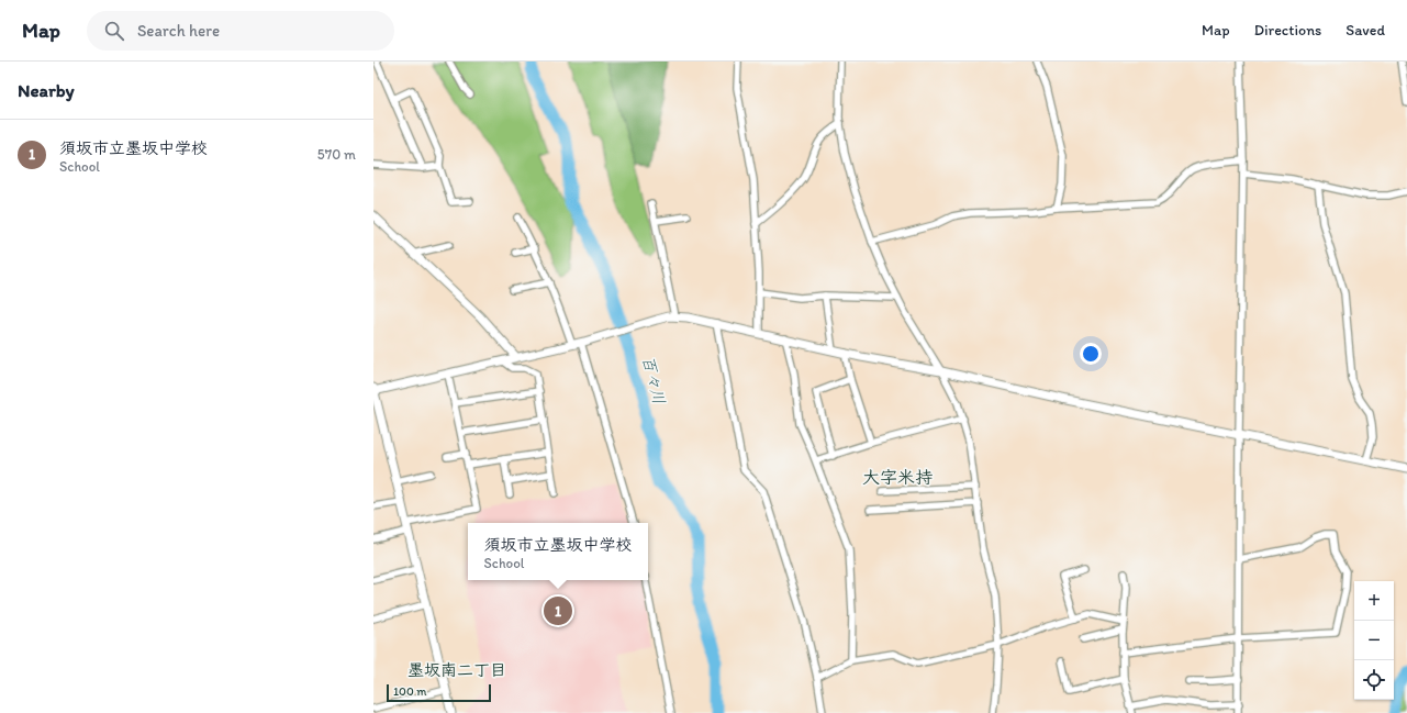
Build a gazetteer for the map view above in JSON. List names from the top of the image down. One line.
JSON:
{"districts":["大字米持","墨坂南二丁目"],"water":["百々川"],"scale_bar":"100 m","page":{"header":"Map","search":"Search here","nav":["Map","Directions","Saved"],"heading":"Nearby","list":[{"mark":"1","name":"須坂市立墨坂中学校","note":"School","value":"570 m"}],"popup":["須坂市立墨坂中学校","School"],"map_buttons":["+","−"],"pins":"1","scale":"100 m"}}
